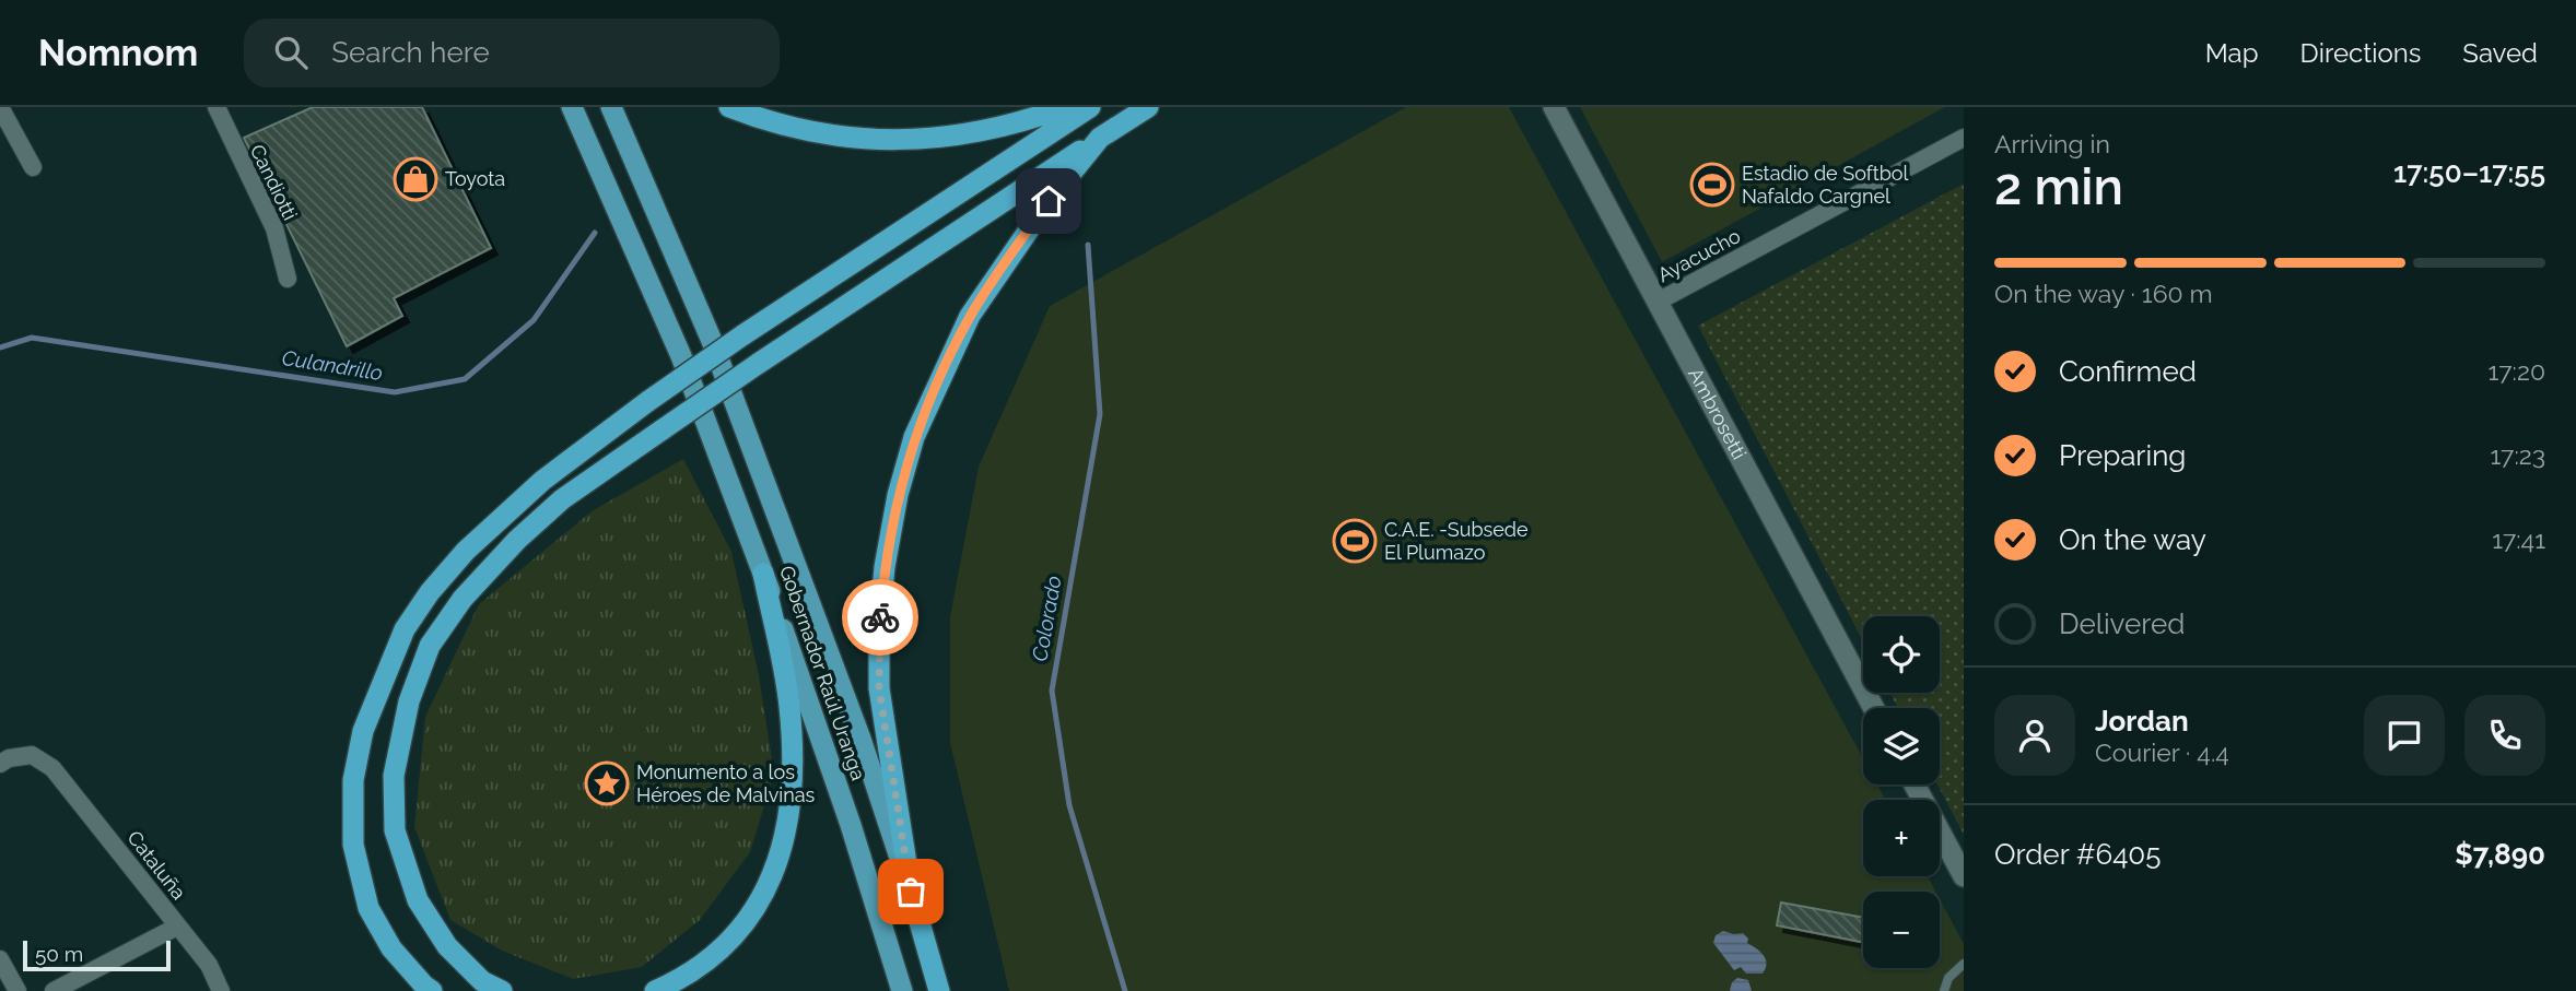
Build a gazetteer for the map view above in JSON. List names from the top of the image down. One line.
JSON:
{"streets":{"highway":["Gobernador Raúl Uranga"],"street":["Candiotti","Ayacucho","Ambrosetti","Cataluña"]},"crossings":[["Ayacucho","Ambrosetti"]],"water":["Culandrillo","Colorado"],"places":{"shop":["Toyota"],"sports":["Estadio de Softbol Nafaldo Cargnel","C.A.E. -Subsede El Plumazo"],"place":["Monumento a los Héroes de Malvinas"]},"scale_bar":"50 m","page":{"header":"Nomnom","search":"Search here","nav":["Map","Directions","Saved"],"heading":["2 min","Arriving in","17:50–17:55"],"panel":["Jordan","Courier · 4.4","Order #6405","$7,890"],"bar":"On the way · 160 m","list":[["Confirmed","17:20"],["Preparing","17:23"],["On the way","17:41"],"Delivered"],"map_buttons":["+","−"],"scale":"50 m"}}
